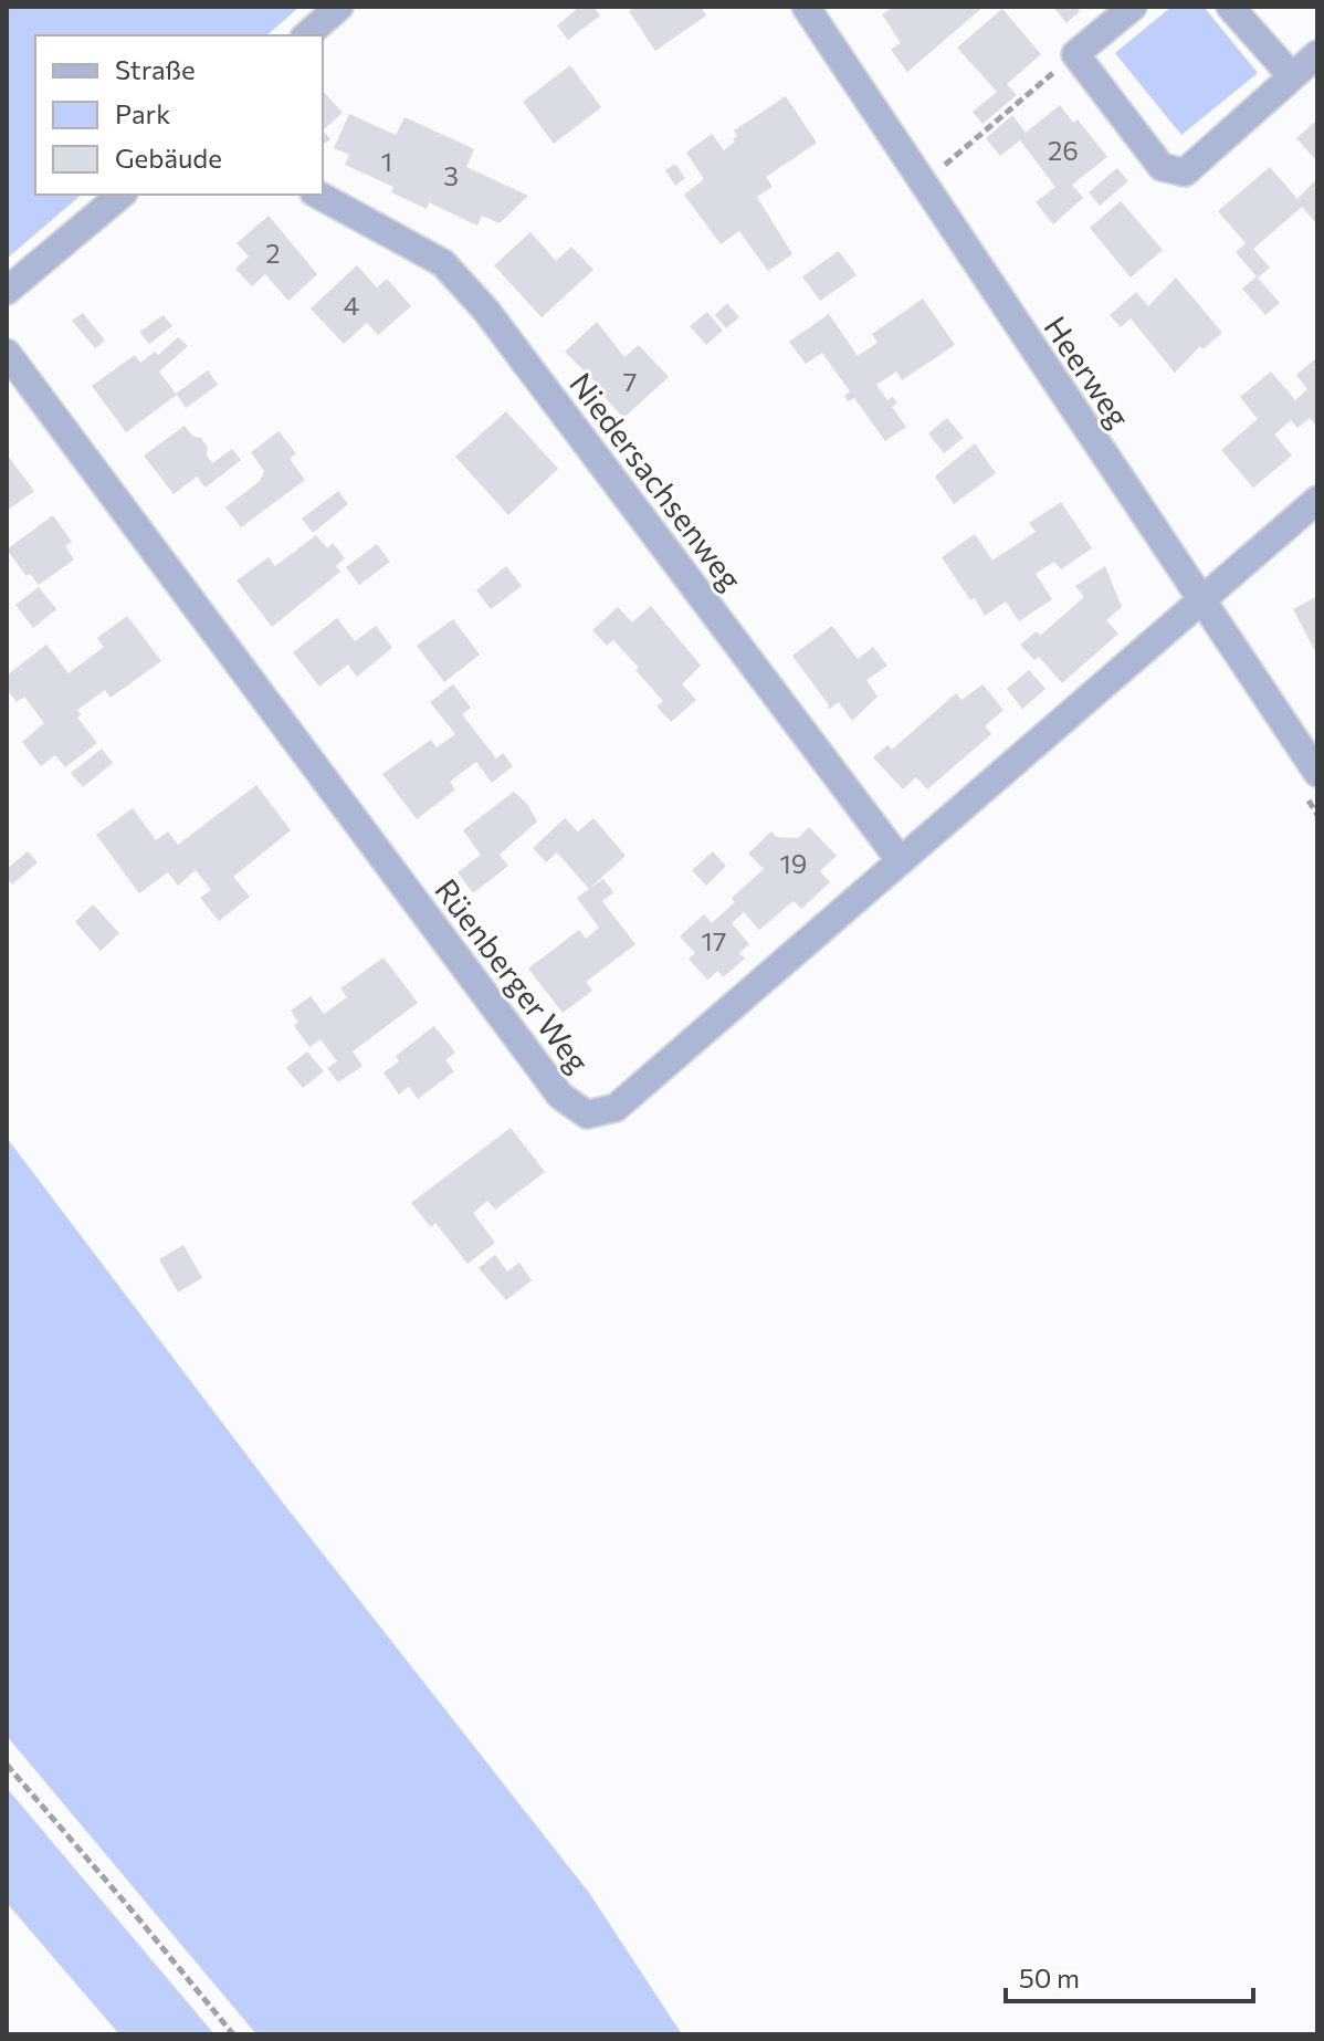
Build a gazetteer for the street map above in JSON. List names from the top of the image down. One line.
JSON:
{"streets":{"street":["Heerweg","Niedersachsenweg","Rüenberger Weg"]},"crossings":[["Heerweg","Rüenberger Weg"],["Niedersachsenweg","Rüenberger Weg"]],"house_numbers":["26","1","3","2","4","7","19","17"],"legend":["Straße","Park","Gebäude"],"scale_bar":"50 m"}
